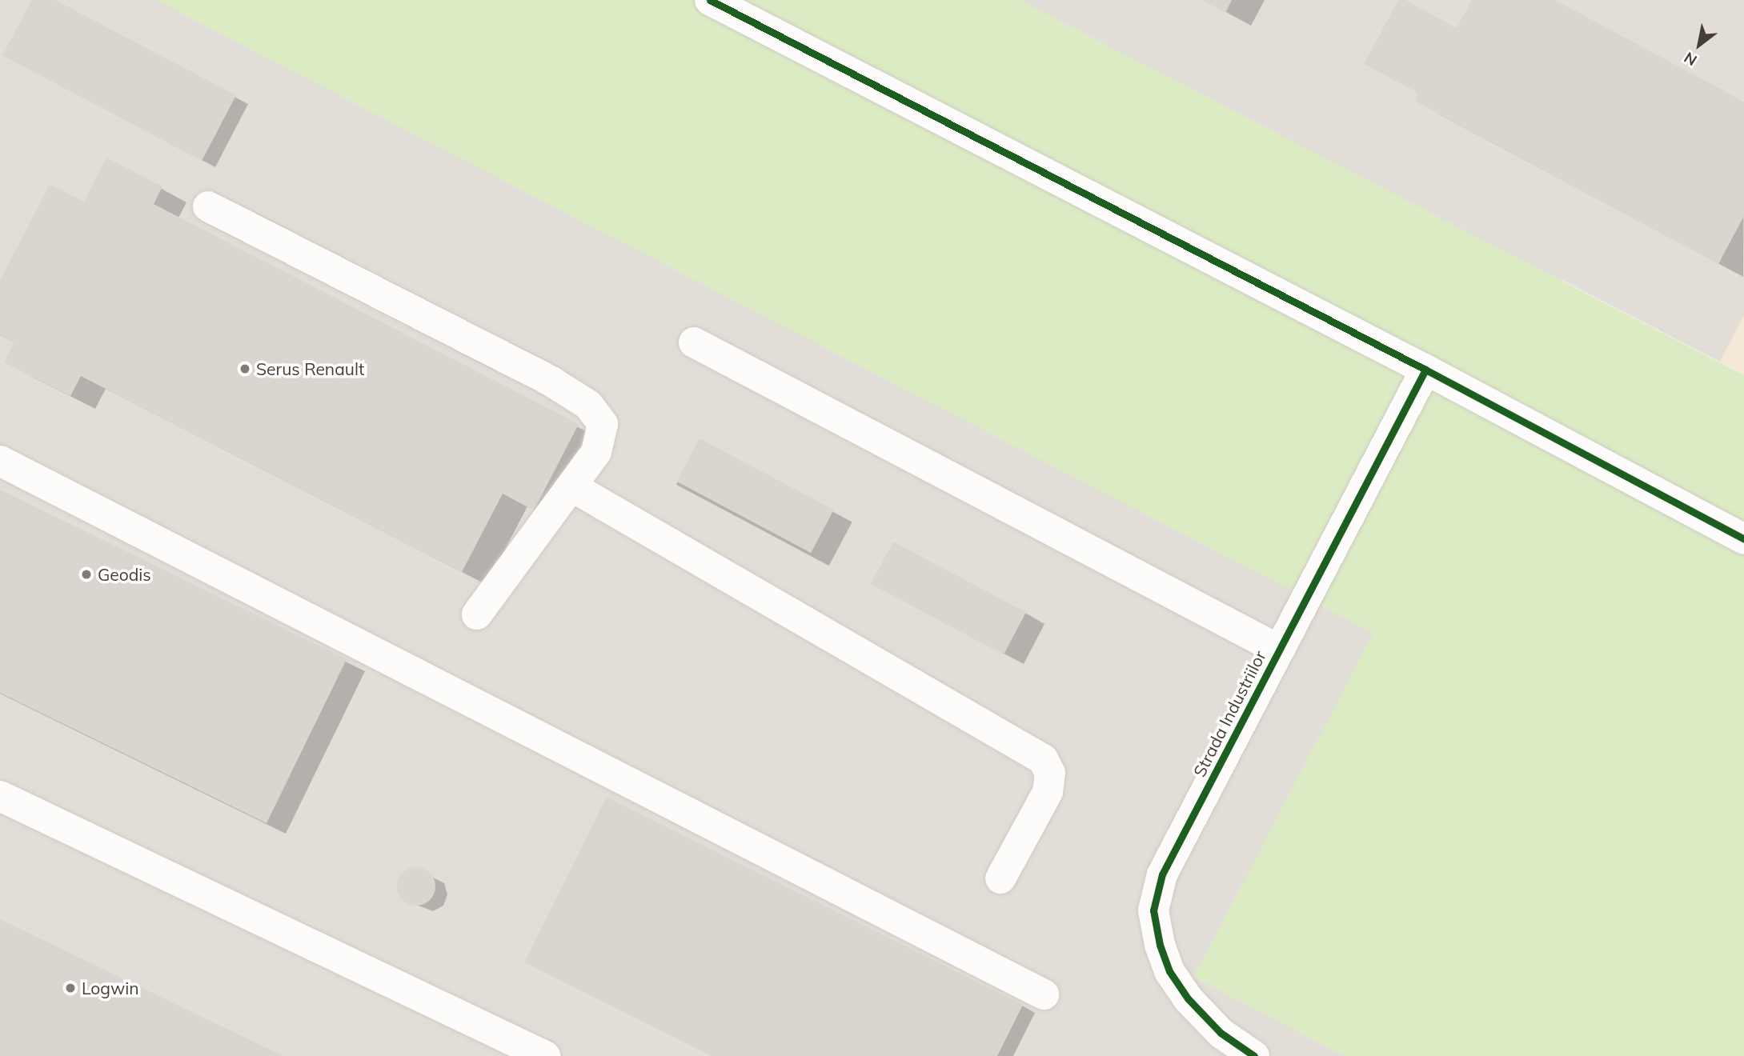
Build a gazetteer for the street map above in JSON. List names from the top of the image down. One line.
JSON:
{"streets":{"street":["Strada Industriilor"]},"places":["Serus Renault","Geodis","Logwin"],"north":"bottom left"}
